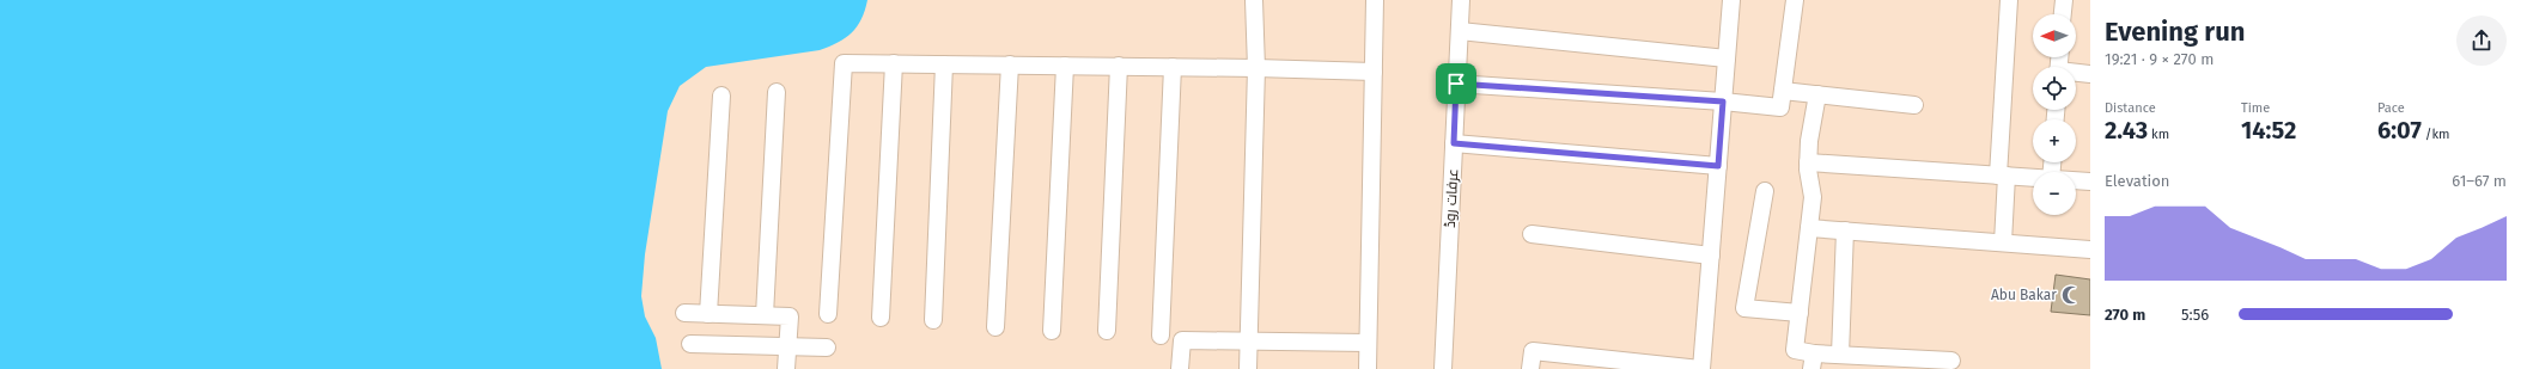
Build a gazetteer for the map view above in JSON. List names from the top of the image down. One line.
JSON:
{"streets":{"street":["عرفات روڈ"]},"places":{"mosque":["Abu Bakar"]},"north":"left","page":{"heading":["Evening run","19:21 · 9 × 270 m"],"map_buttons":["+","−"],"stats":[["Distance","2.43 km"],["Time","14:52"],["Pace","6:07 /km"]],"chart":["Elevation","61–67 m"],"list":[{"name":"270 m","note":"5:56"}]}}
